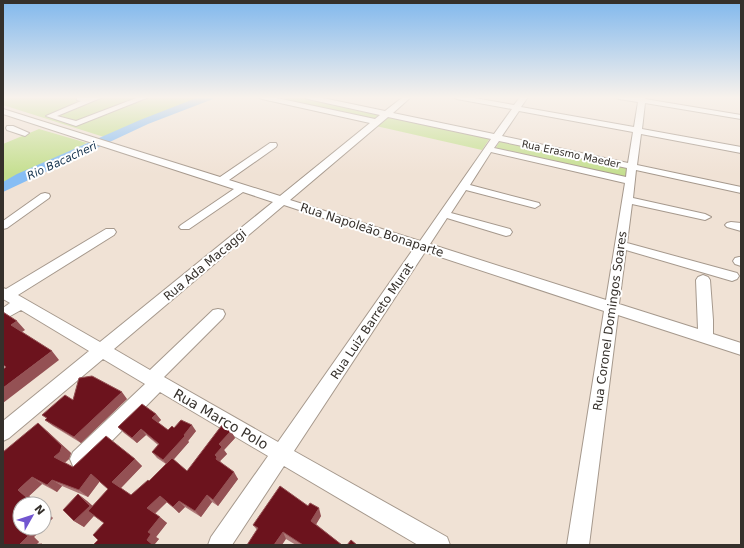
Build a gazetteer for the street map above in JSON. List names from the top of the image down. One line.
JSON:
{"streets":{"street":["Rua Erasmo Maeder","Rua Napoleão Bonaparte","Rua Ada Macaggi","Rua Luiz Barreto Murat","Rua Coronel Domingos Soares","Rua Marco Polo"]},"crossings":[["Rua Erasmo Maeder","Rua Luiz Barreto Murat"],["Rua Erasmo Maeder","Rua Coronel Domingos Soares"],["Rua Napoleão Bonaparte","Rua Ada Macaggi"],["Rua Napoleão Bonaparte","Rua Luiz Barreto Murat"],["Rua Napoleão Bonaparte","Rua Coronel Domingos Soares"],["Rua Ada Macaggi","Rua Marco Polo"],["Rua Luiz Barreto Murat","Rua Marco Polo"]],"water":["Rio Bacacheri"],"north":"top right"}
